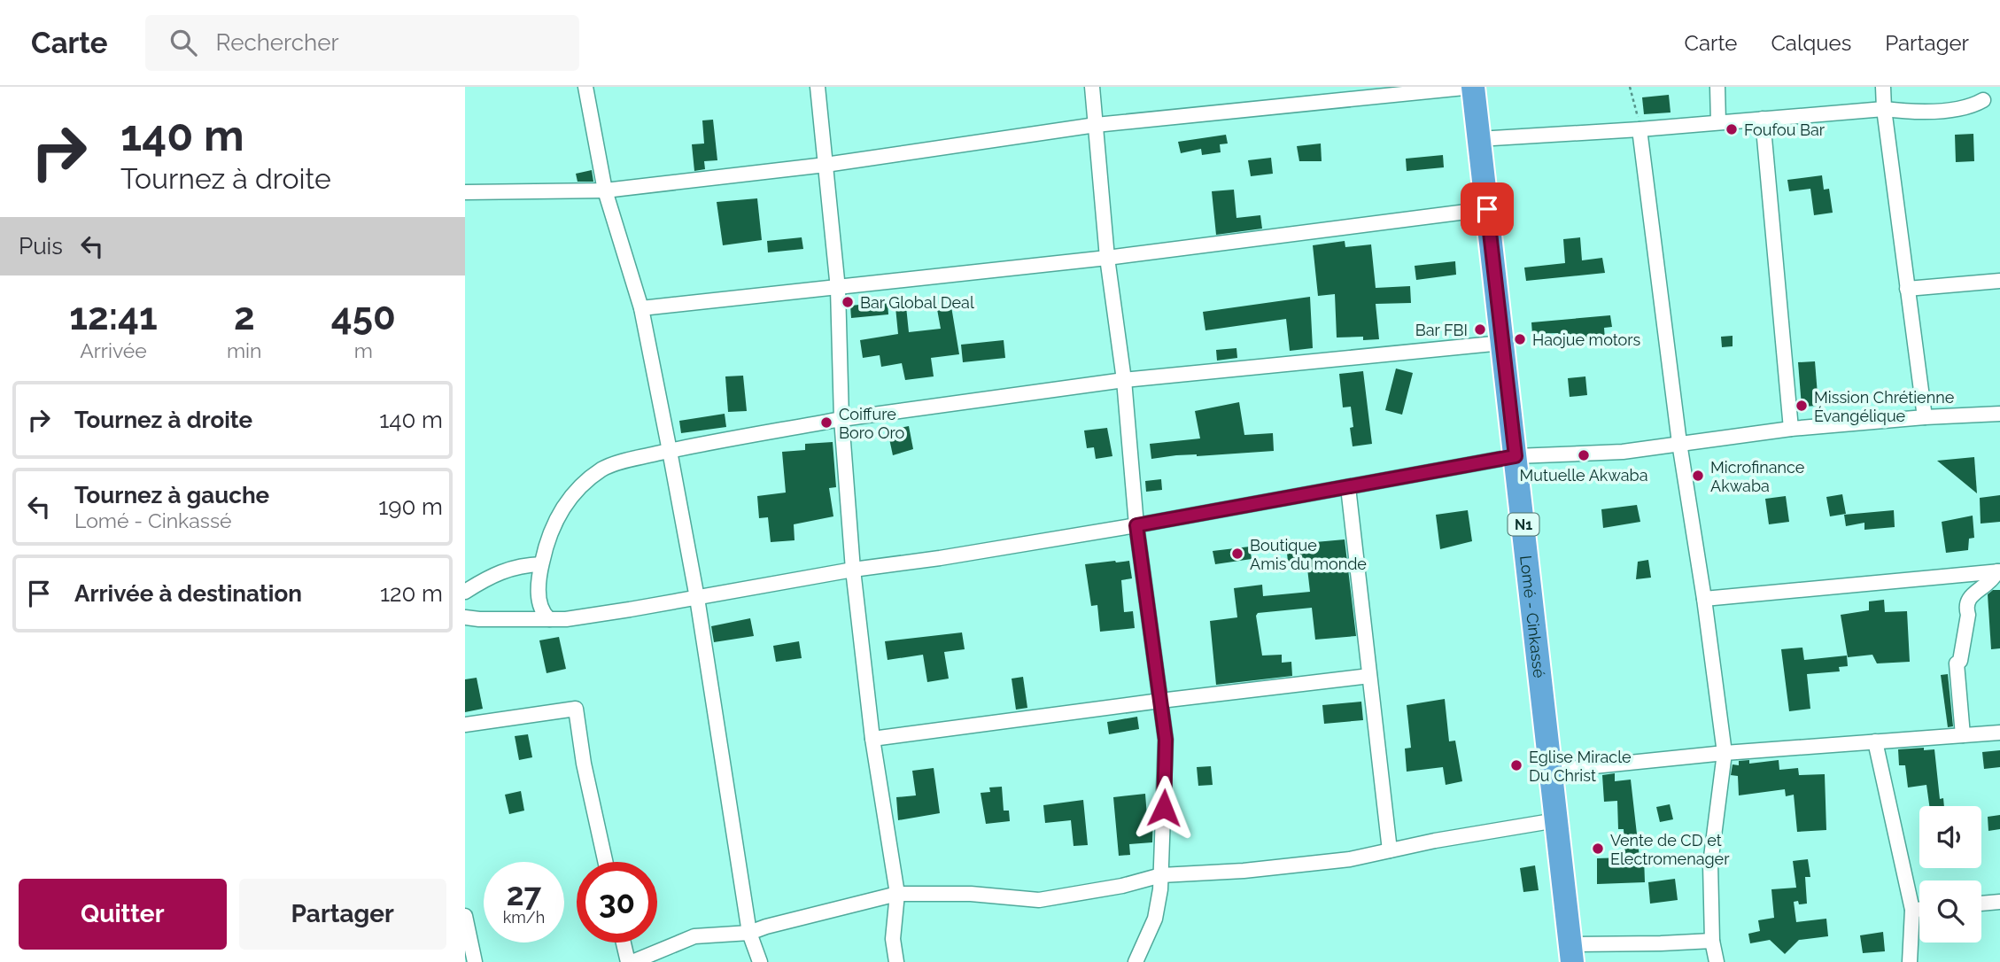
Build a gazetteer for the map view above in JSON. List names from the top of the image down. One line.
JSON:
{"streets":{"highway":["N1","Lomé - Cinkassé"]},"places":["Foufou Bar","Bar Global Deal","Bar FBI","Haojue motors","Mission Chrétienne Évangélique","Coiffure Boro Oro","Mutuelle Akwaba","Microfinance Akwaba","Boutique Amis du monde","Eglise Miracle Du Christ","Vente de CD et Electromenager"],"page":{"header":"Carte","search":"Rechercher","nav":["Carte","Calques","Partager"],"turn":["140 m","Tournez à droite"],"then":"Puis","eta":["12:41","Arrivée","2","min","450","m"],"list":[{"name":"Tournez à droite","value":"140 m"},{"name":"Tournez à gauche","note":"Lomé - Cinkassé","value":"190 m"},{"name":"Arrivée à destination","value":"120 m"}],"speed":"27 km/h","limit":"30","buttons":["Quitter","Partager"]}}
